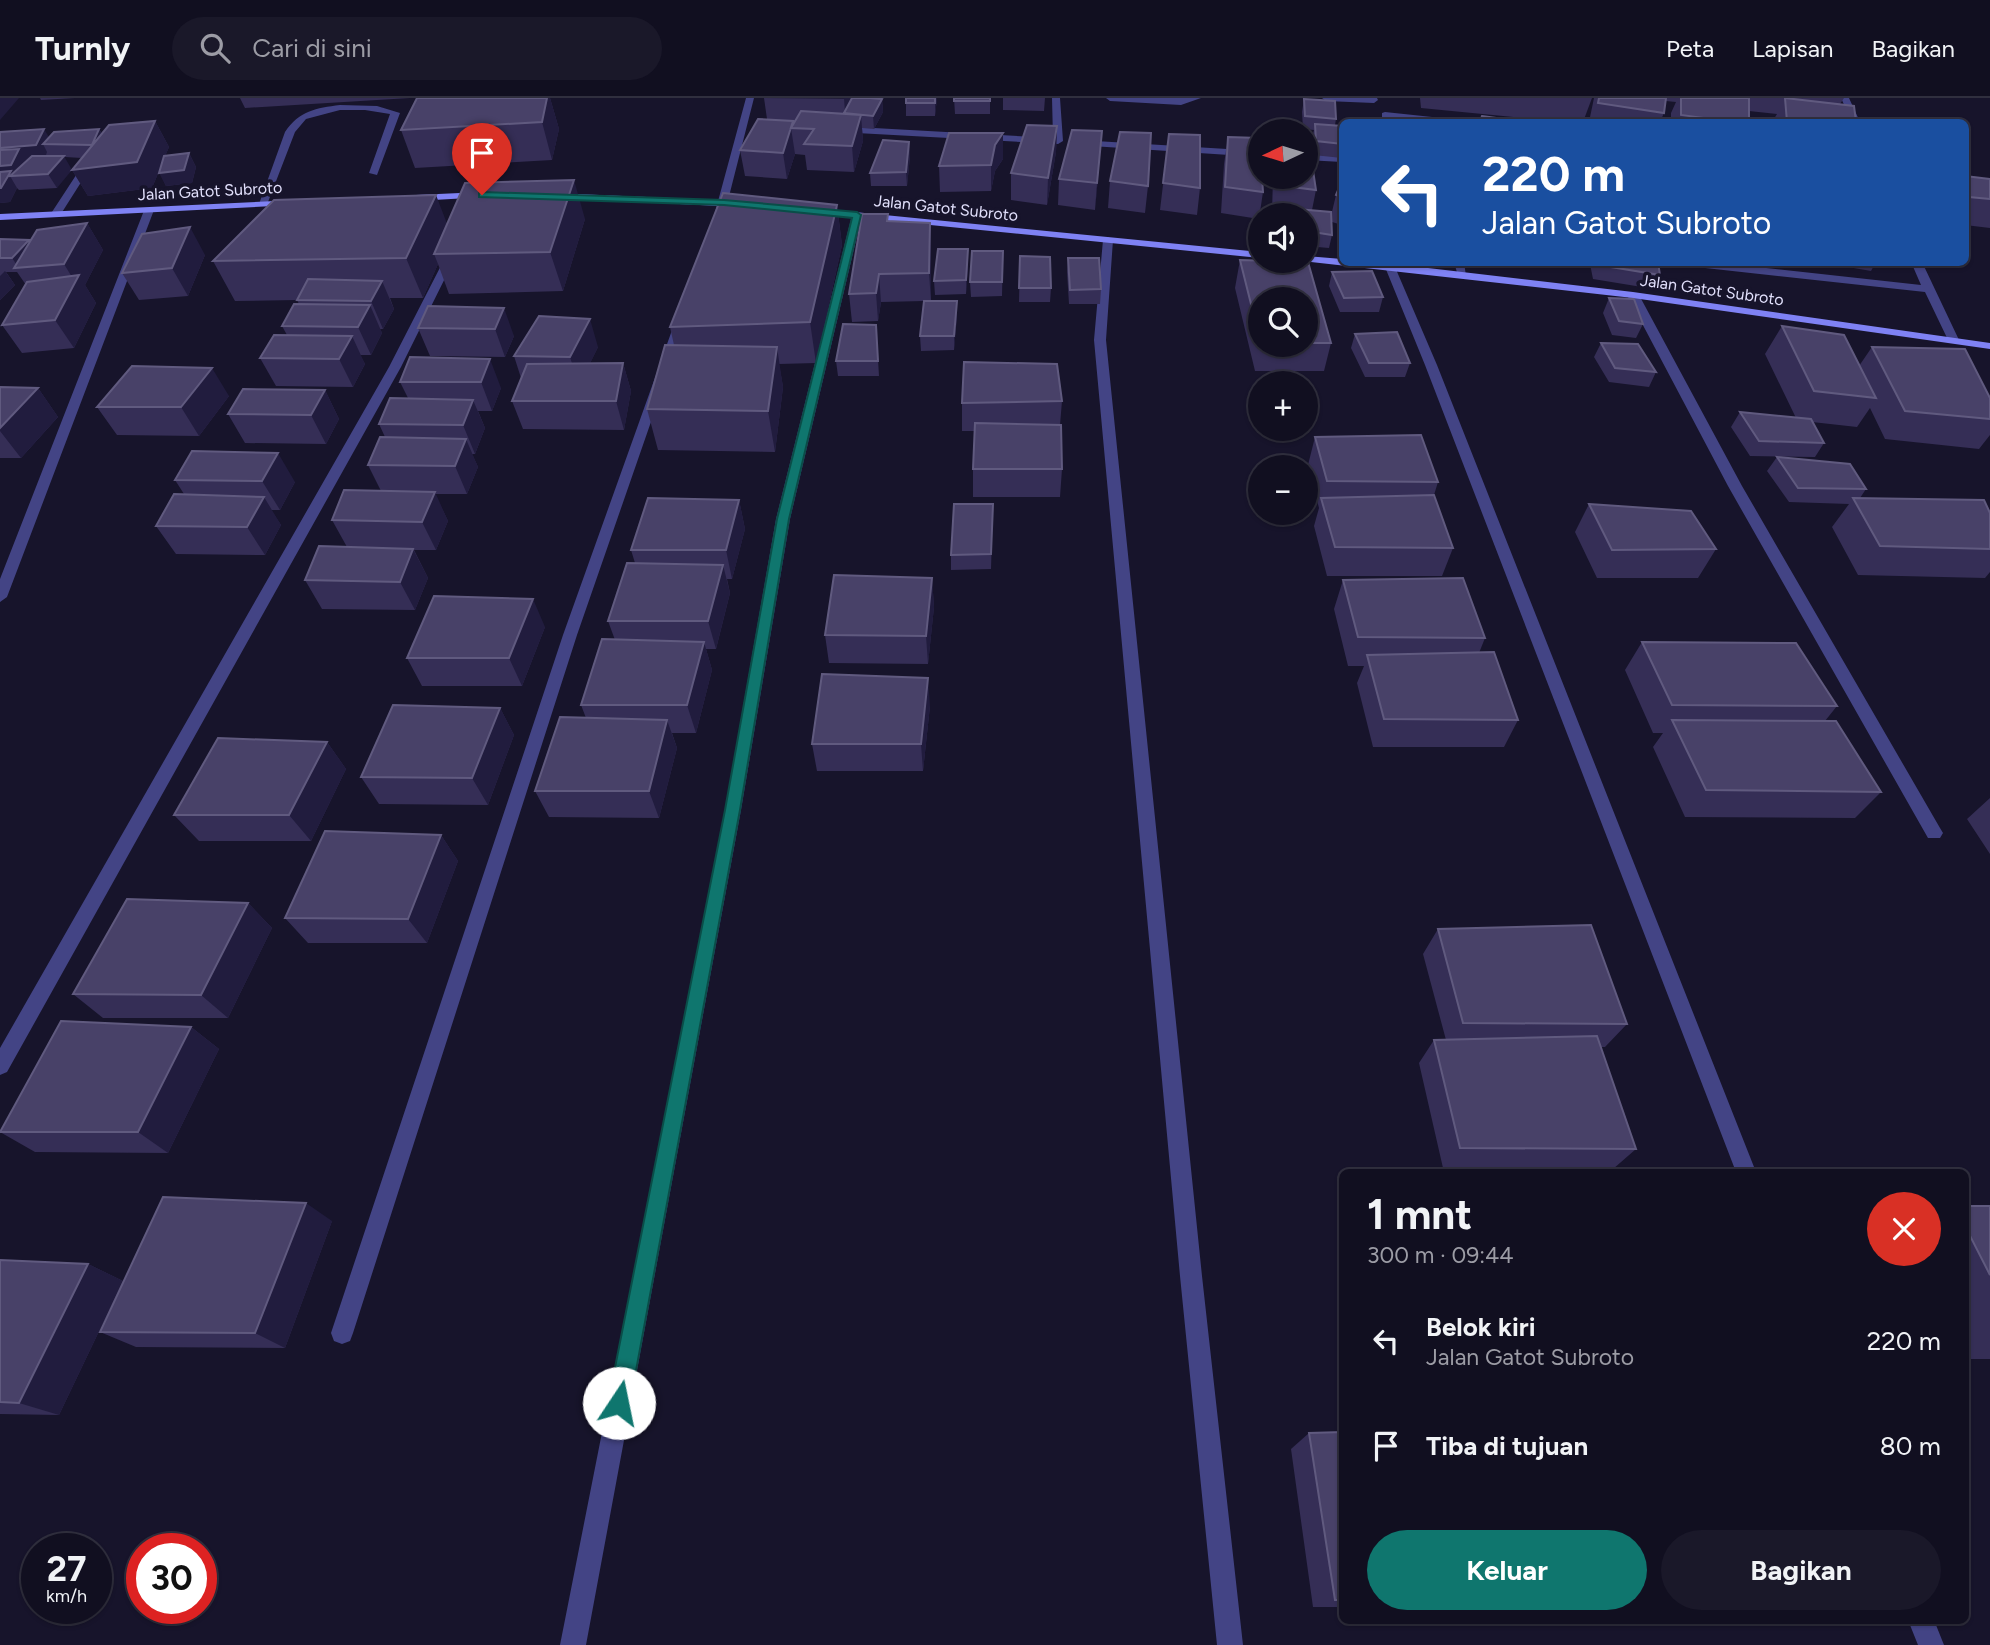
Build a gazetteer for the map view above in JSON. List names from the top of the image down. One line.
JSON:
{"streets":{"street":["Jalan Gatot Subroto"]},"north":"left","page":{"header":"Turnly","search":"Cari di sini","nav":["Peta","Lapisan","Bagikan"],"map_buttons":["+","−"],"turn":["220 m","Jalan Gatot Subroto"],"heading":["1 mnt","300 m · 09:44"],"list":[{"name":"Belok kiri","note":"Jalan Gatot Subroto","value":"220 m"},{"name":"Tiba di tujuan","value":"80 m"}],"buttons":["Keluar","Bagikan"],"speed":"27 km/h","limit":"30"}}
